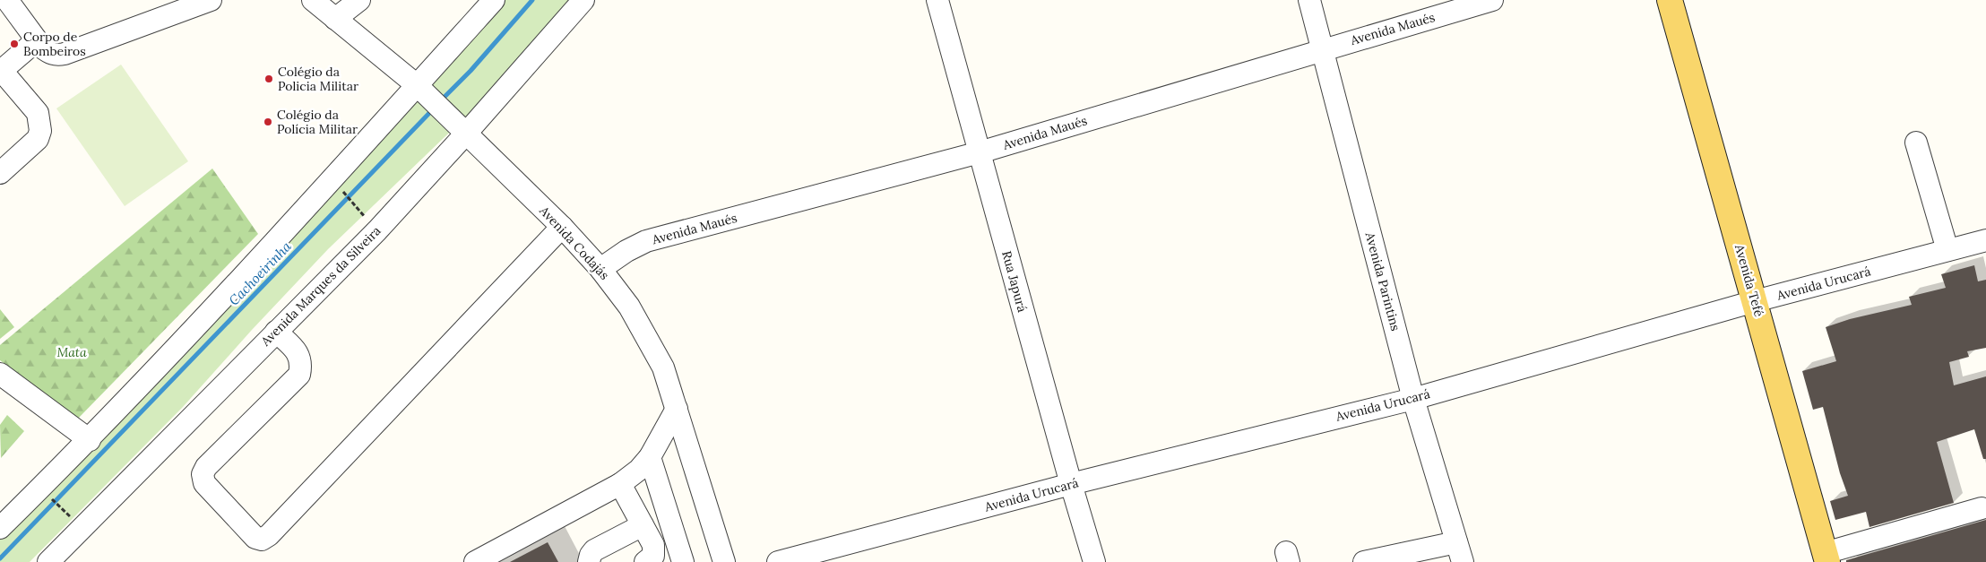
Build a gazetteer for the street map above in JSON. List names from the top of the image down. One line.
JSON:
{"streets":{"main road":["Avenida Tefé"],"street":["Avenida Maués","Avenida Codajás","Rua Japurá","Avenida Parintins","Avenida Urucará","Avenida Marques da Silveira"]},"crossings":[["Avenida Maués","Avenida Codajás"],["Avenida Maués","Rua Japurá"],["Avenida Maués","Avenida Parintins"],["Avenida Codajás","Avenida Marques da Silveira"],["Avenida Tefé","Avenida Urucará"],["Rua Japurá","Avenida Urucará"],["Avenida Parintins","Avenida Urucará"]],"water":["Cachoeirinha"],"parks":["Mata"],"places":["Corpo de Bombeiros","Colégio da Policia Militar","Colégio da Polícia Militar"]}
